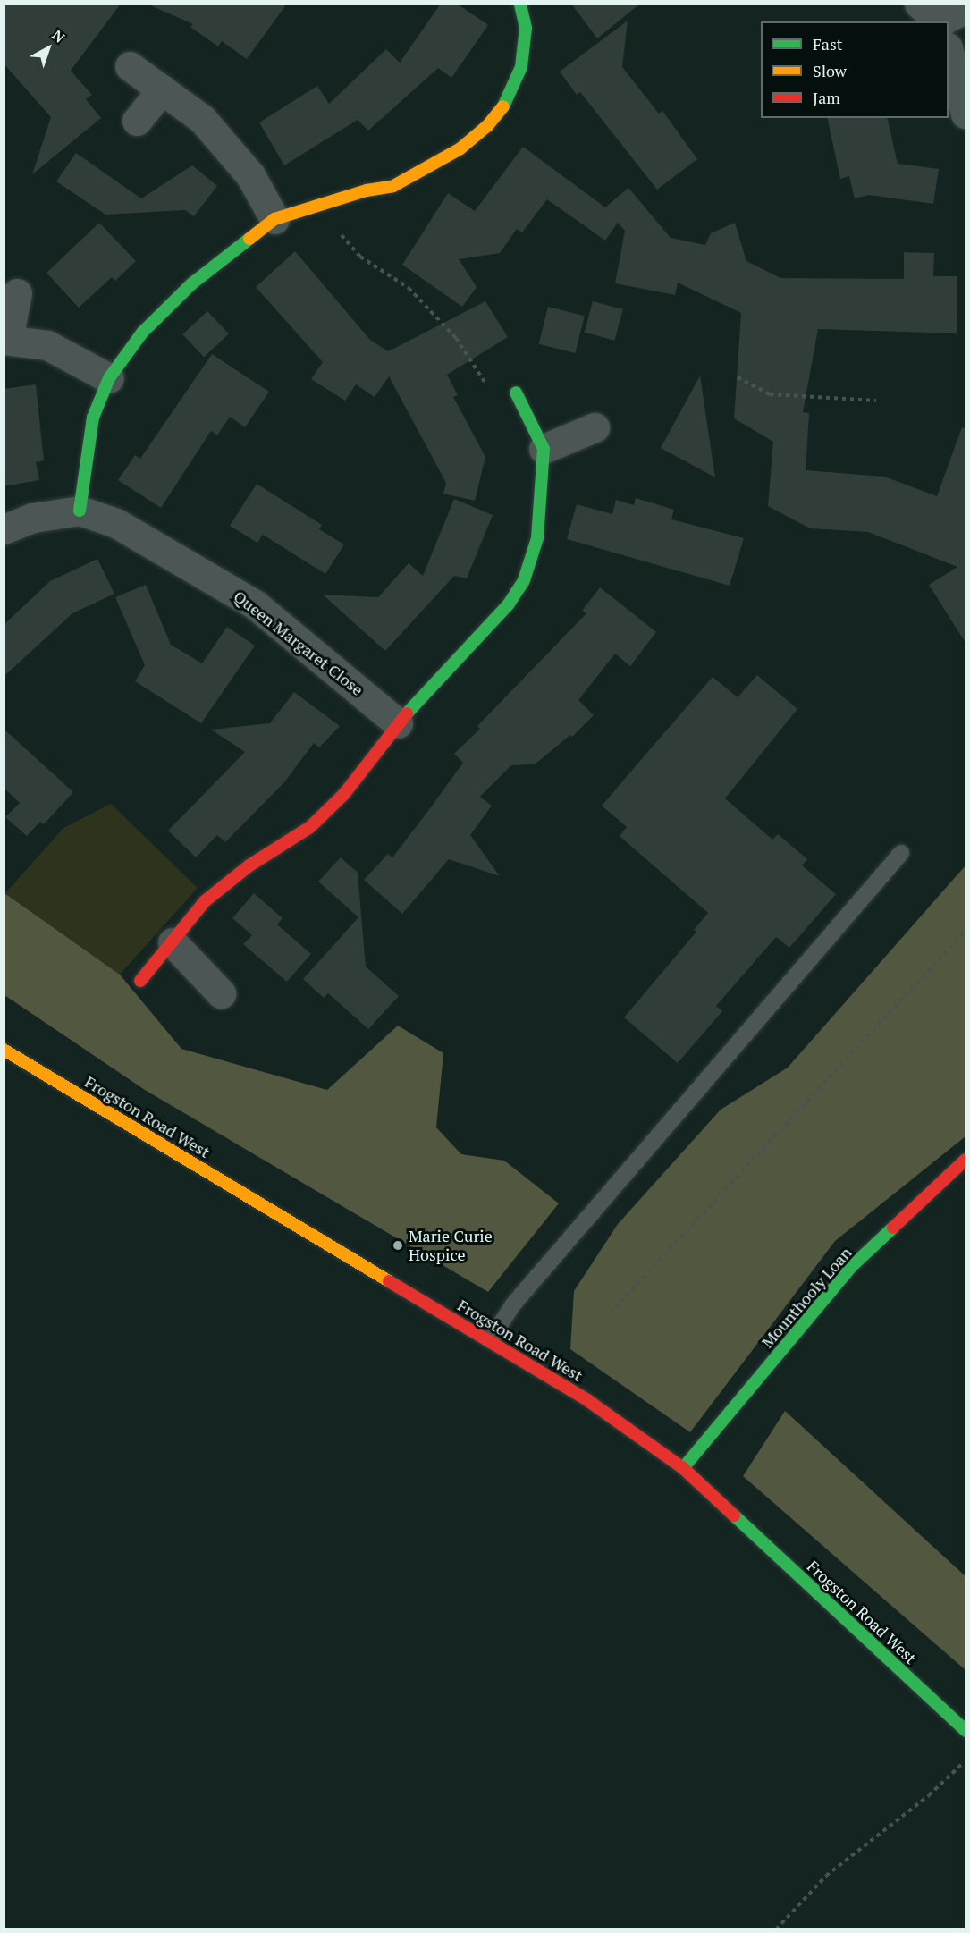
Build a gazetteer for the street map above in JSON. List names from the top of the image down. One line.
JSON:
{"streets":{"street":["Queen Margaret Close","Frogston Road West","Mounthooly Loan"]},"crossings":[["Frogston Road West","Mounthooly Loan"]],"places":["Marie Curie Hospice"],"legend":["Fast","Slow","Jam"],"north":"top right"}
